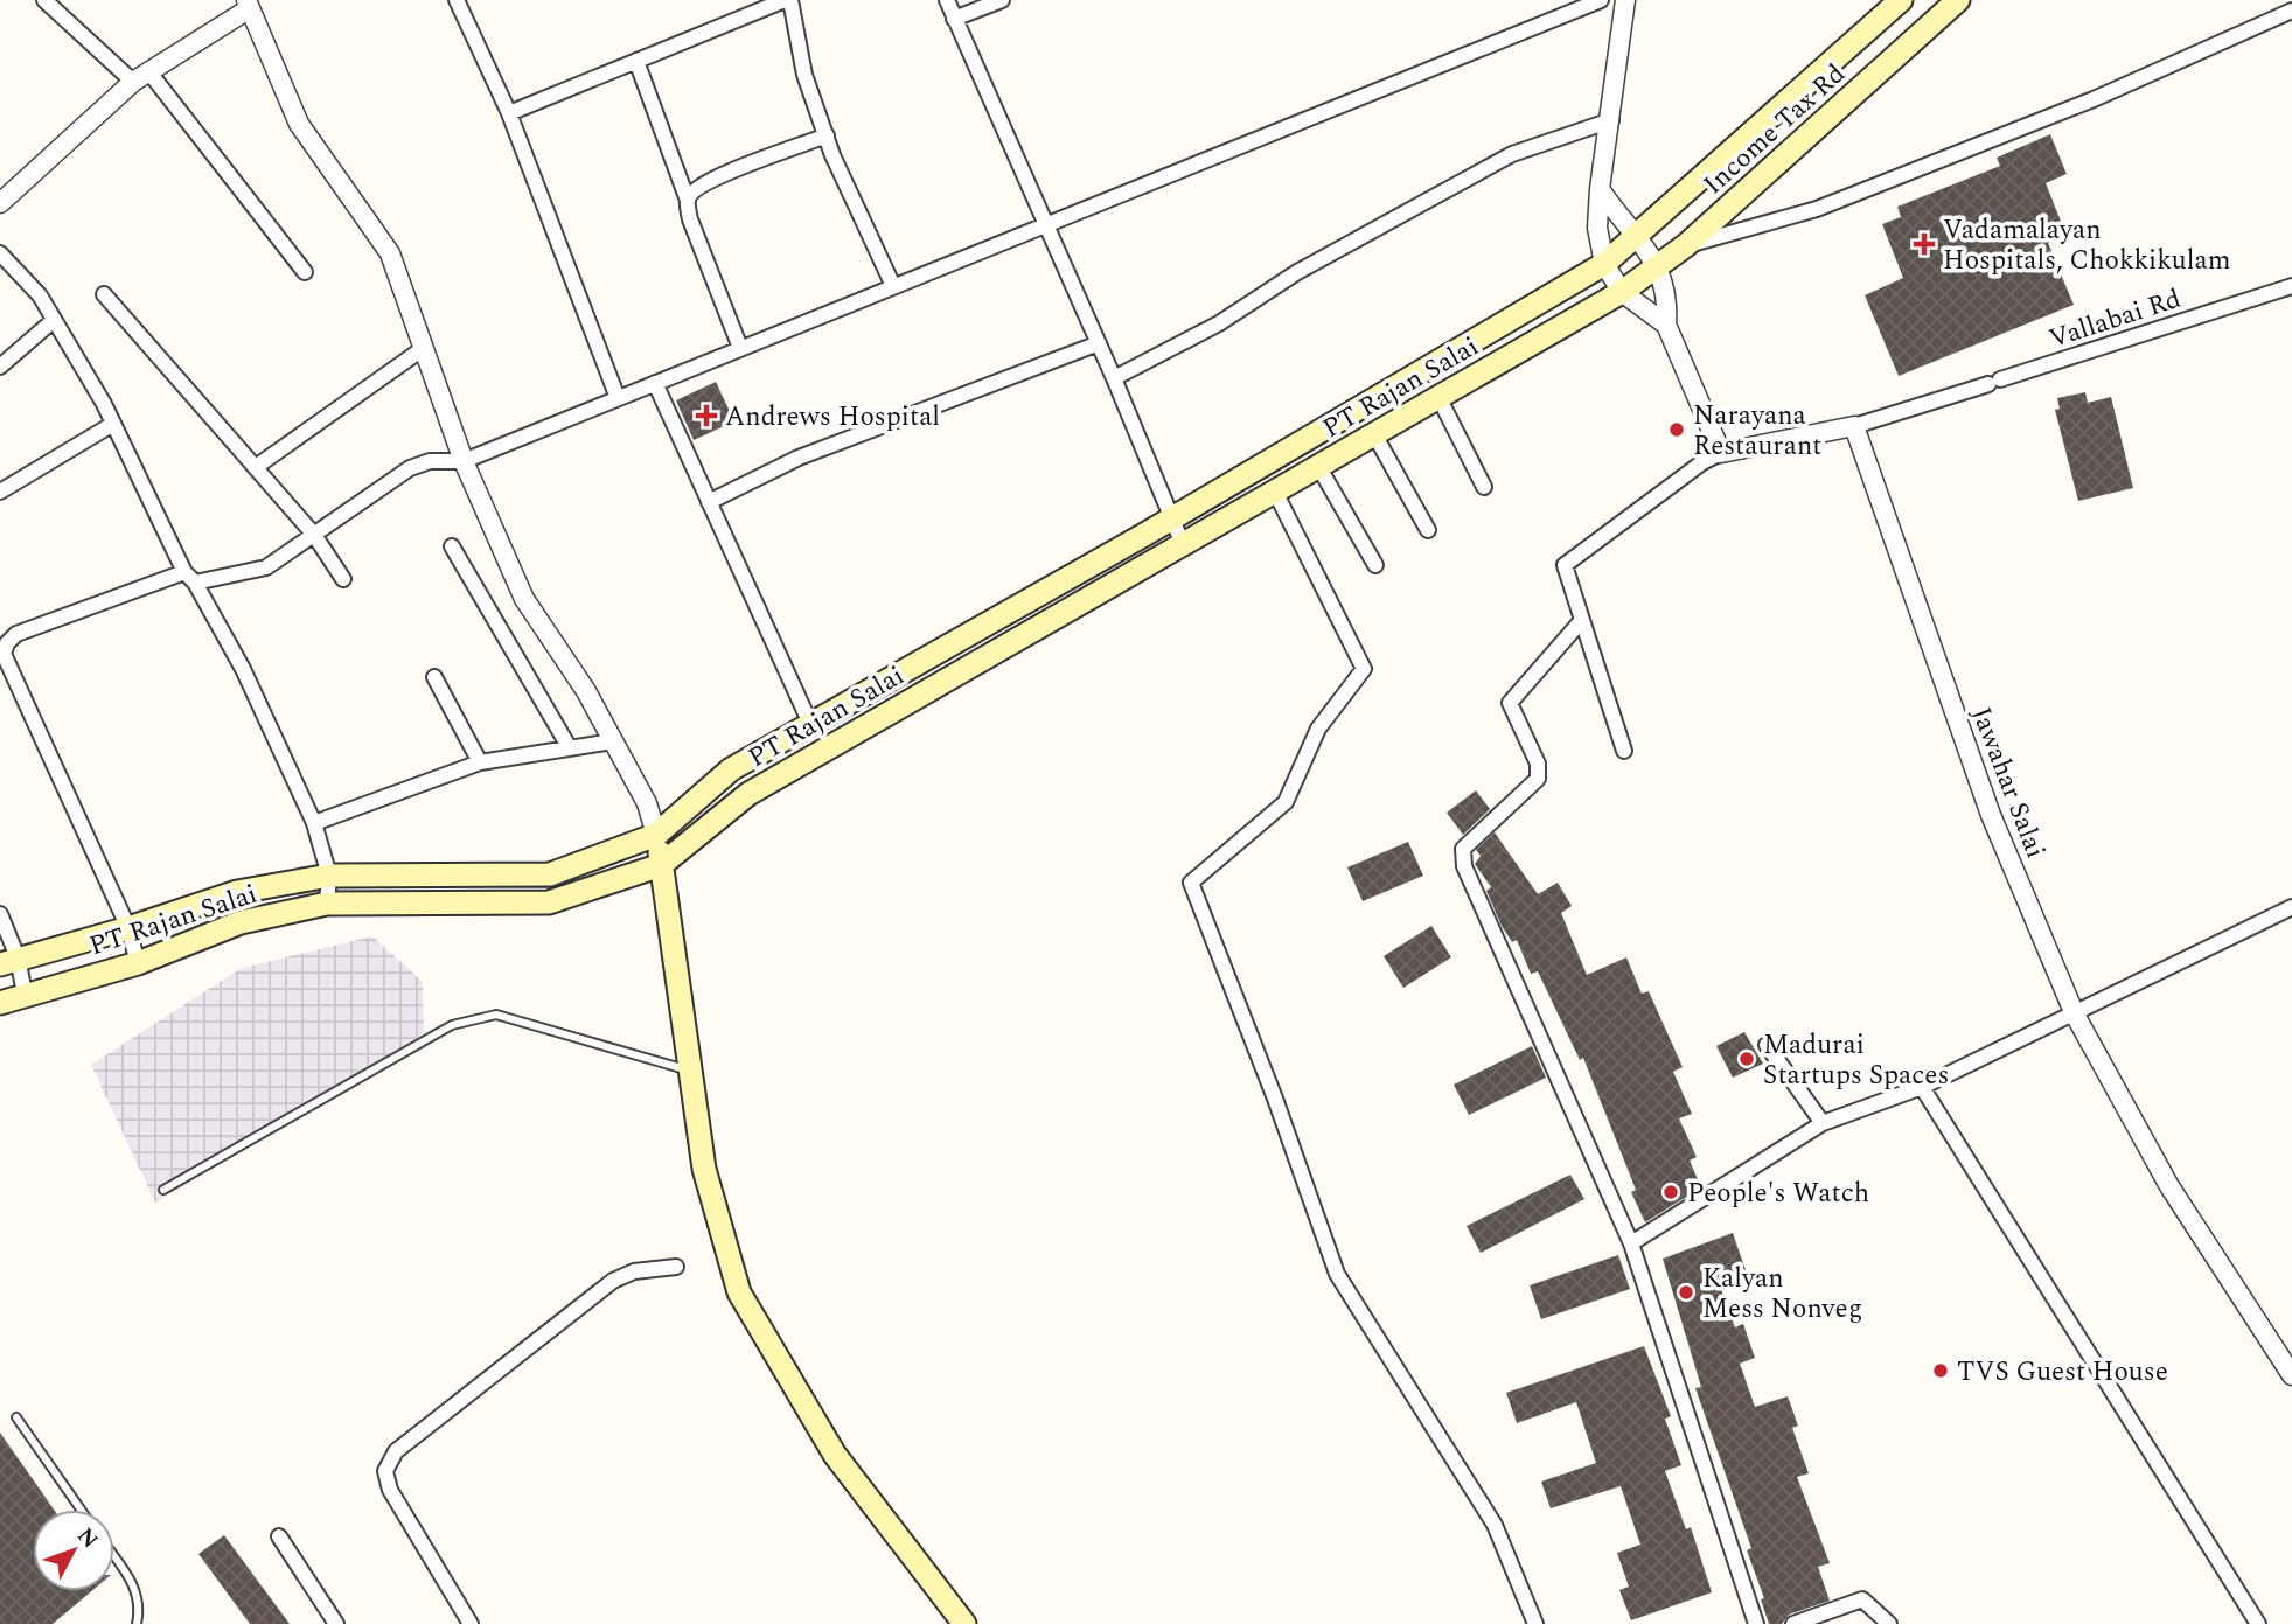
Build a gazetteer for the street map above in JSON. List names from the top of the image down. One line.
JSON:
{"streets":{"main road":["Income Tax Rd","PT Rajan Salai"],"street":["Vallabai Rd","Jawahar Salai"]},"crossings":[["Income Tax Rd","PT Rajan Salai"],["Vallabai Rd","Jawahar Salai"]],"places":{"health":["Vadamalayan Hospitals, Chokkikulam","Andrews Hospital"],"other":["Narayana Restaurant","Madurai Startups Spaces","People's Watch","Kalyan Mess Nonveg","TVS Guest House"]},"north":"top right"}
